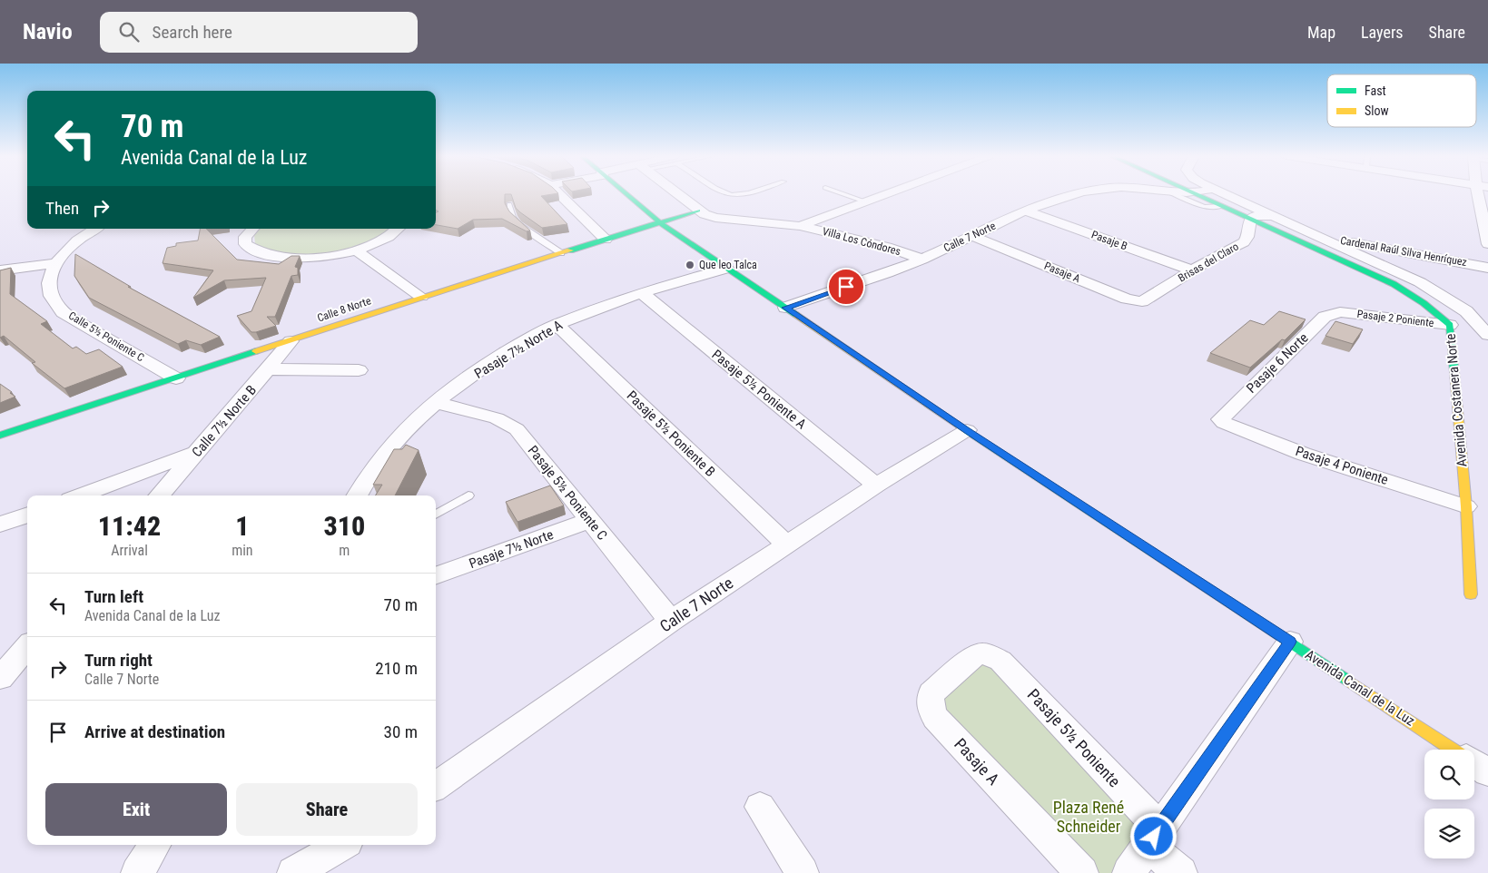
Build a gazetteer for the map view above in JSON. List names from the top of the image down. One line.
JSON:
{"streets":{"street":["Calle 7 Norte","Pasaje B","Villa Los Cóndores","Cardenal Raúl Silva Henríquez","Brisas del Claro","Pasaje A","Calle 8 Norte","Pasaje 2 Poniente","Calle 5½ Poniente C","Pasaje 7½ Norte A","Pasaje 6 Norte","Pasaje 5½ Poniente A","Avenida Costanera Norte","Calle 7½ Norte B","Pasaje 5½ Poniente B","Pasaje 4 Poniente","Pasaje 5½ Poniente C","Pasaje 7½ Norte","Avenida Canal de la Luz","Pasaje 5½ Poniente"]},"crossings":[["Calle 7 Norte","Pasaje B"],["Calle 7 Norte","Villa Los Cóndores"],["Calle 7 Norte","Pasaje A"],["Calle 7 Norte","Pasaje 5½ Poniente A"],["Calle 7 Norte","Pasaje 5½ Poniente B"],["Calle 7 Norte","Pasaje 5½ Poniente C"],["Calle 7 Norte","Avenida Canal de la Luz"],["Pasaje B","Brisas del Claro"],["Villa Los Cóndores","Calle 8 Norte"],["Cardenal Raúl Silva Henríquez","Avenida Costanera Norte"],["Brisas del Claro","Pasaje A"],["Brisas del Claro","Avenida Costanera Norte"],["Pasaje A","Pasaje 5½ Poniente"],["Calle 8 Norte","Calle 5½ Poniente C"],["Calle 8 Norte","Calle 7½ Norte B"],["Calle 8 Norte","Avenida Canal de la Luz"],["Pasaje 2 Poniente","Pasaje 6 Norte"],["Pasaje 2 Poniente","Avenida Costanera Norte"],["Pasaje 7½ Norte A","Pasaje 5½ Poniente A"],["Pasaje 7½ Norte A","Pasaje 5½ Poniente B"],["Pasaje 7½ Norte A","Pasaje 5½ Poniente C"],["Pasaje 7½ Norte A","Avenida Canal de la Luz"],["Pasaje 6 Norte","Pasaje 4 Poniente"],["Avenida Costanera Norte","Pasaje 4 Poniente"],["Pasaje 5½ Poniente C","Pasaje 7½ Norte"]],"parks":["Plaza René Schneider"],"places":["Que leo Talca"],"legend":["Fast","Slow"],"page":{"header":"Navio","search":"Search here","nav":["Map","Layers","Share"],"turn":["70 m","Avenida Canal de la Luz"],"then":"Then","eta":["11:42","Arrival","1","min","310","m"],"list":[{"name":"Turn left","note":"Avenida Canal de la Luz","value":"70 m"},{"name":"Turn right","note":"Calle 7 Norte","value":"210 m"},{"name":"Arrive at destination","value":"30 m"}],"buttons":["Exit","Share"]}}
